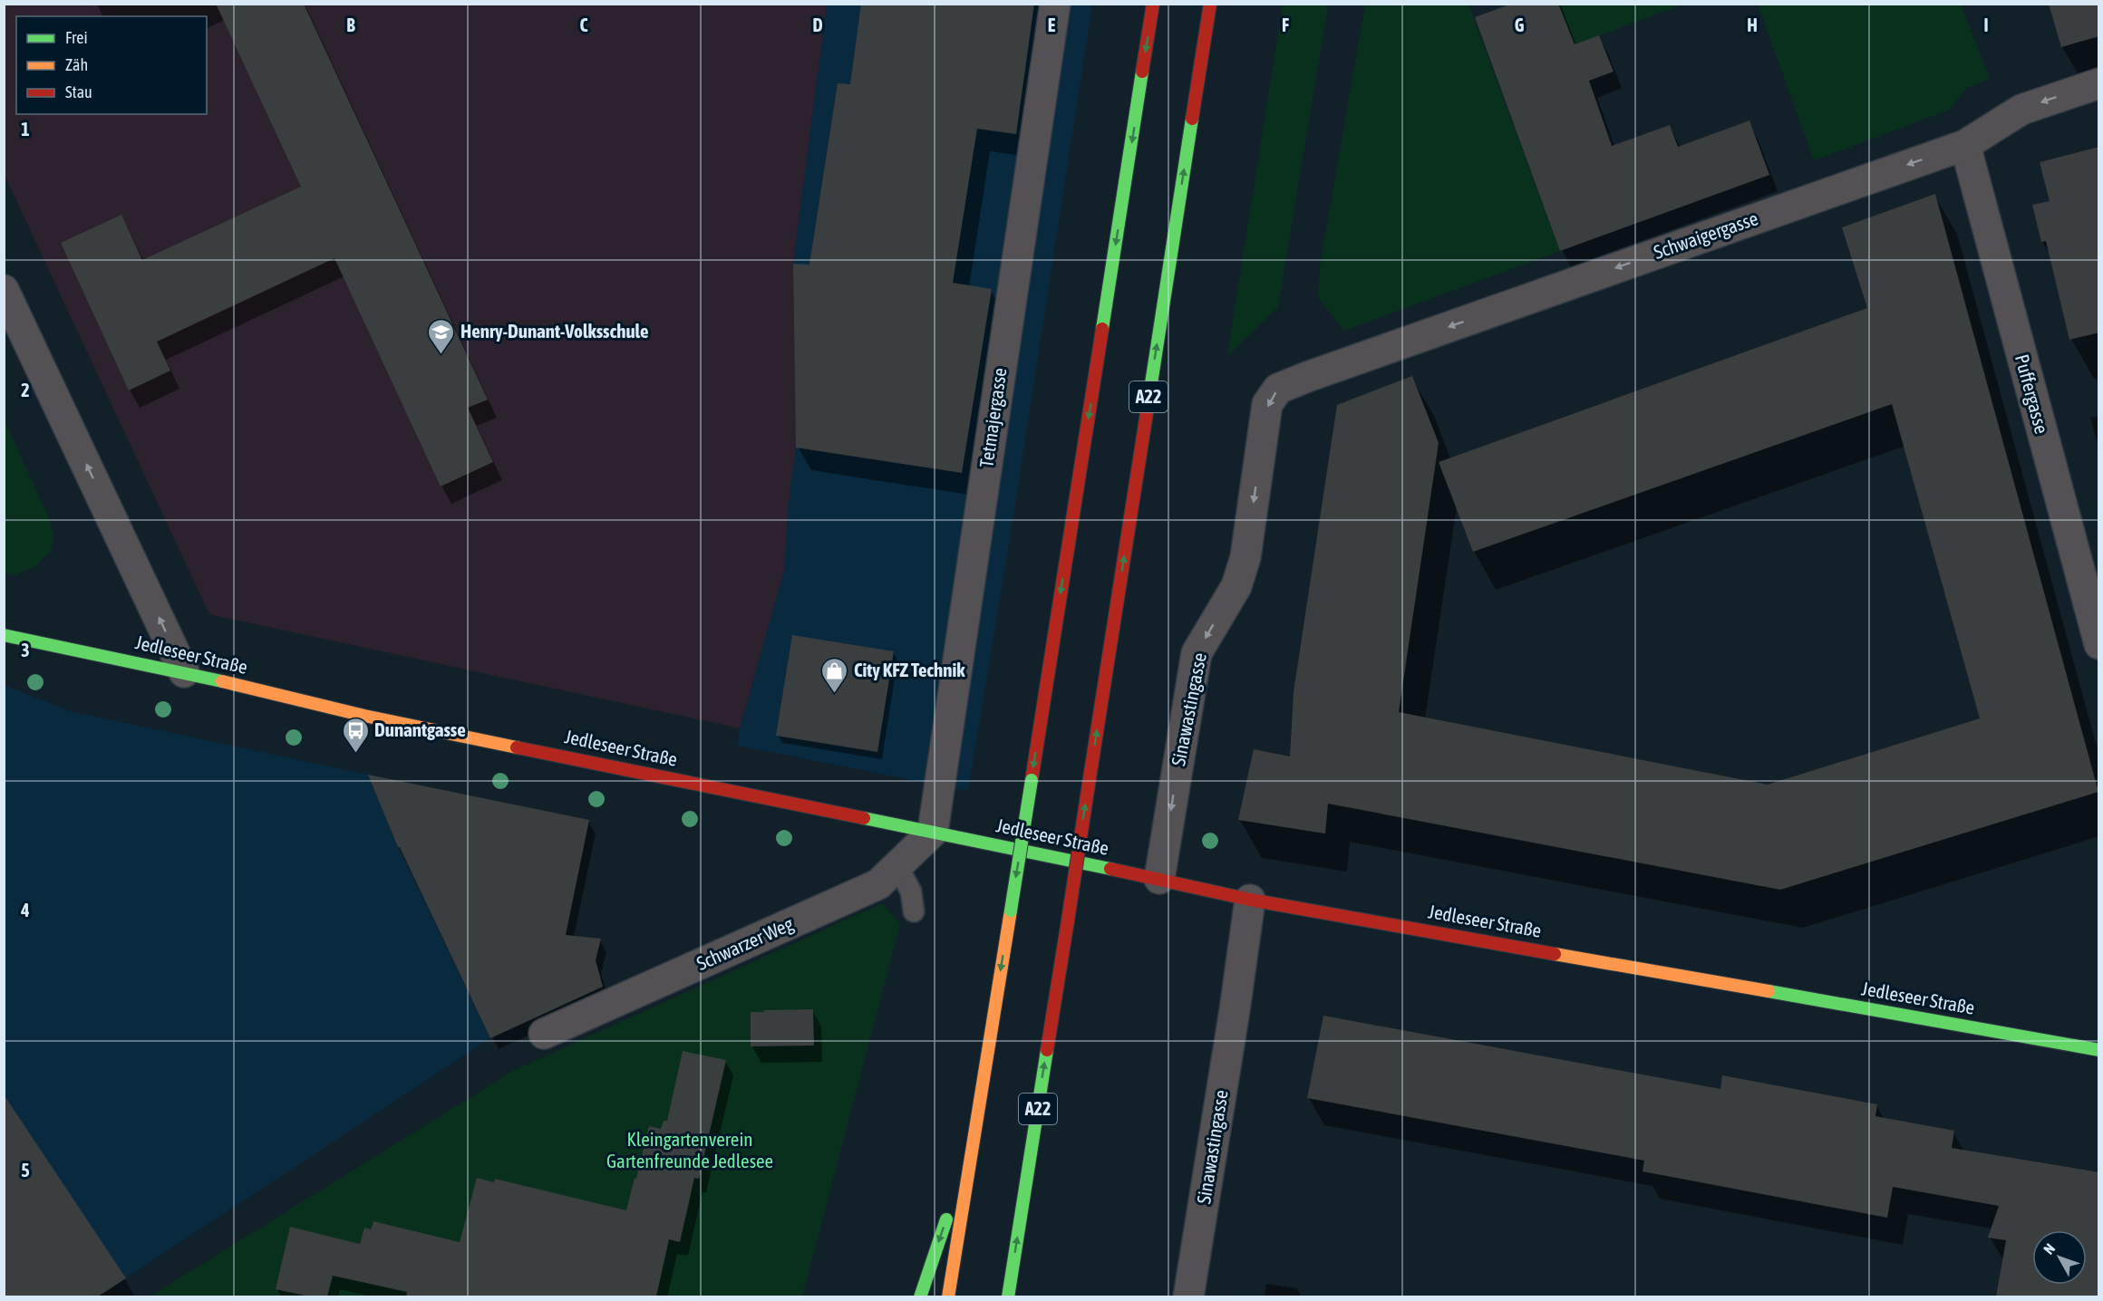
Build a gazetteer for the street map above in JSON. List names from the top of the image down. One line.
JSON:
{"streets":{"main road":["A22","Jedleseer Straße"],"street":["Schwaigergasse","Puffergasse","Tetmajergasse","Sinawastingasse","Schwarzer Weg"]},"crossings":[["Schwaigergasse","Puffergasse"],["Schwaigergasse","Sinawastingasse"],["Tetmajergasse","Jedleseer Straße"],["Tetmajergasse","Schwarzer Weg"],["Jedleseer Straße","Sinawastingasse"],["Jedleseer Straße","Schwarzer Weg"]],"one_way":["Schwaigergasse","Sinawastingasse"],"parks":["Kleingartenverein Gartenfreunde Jedlesee"],"places":{"school or university":["Henry-Dunant-Volksschule"],"shop":["City KFZ Technik"],"bus stop":["Dunantgasse"]},"legend":["Frei","Zäh","Stau"],"north":"top left","grid":{"columns":["B","C","D","E","F","G","H","I"],"rows":["1","2","3","4","5"]}}
